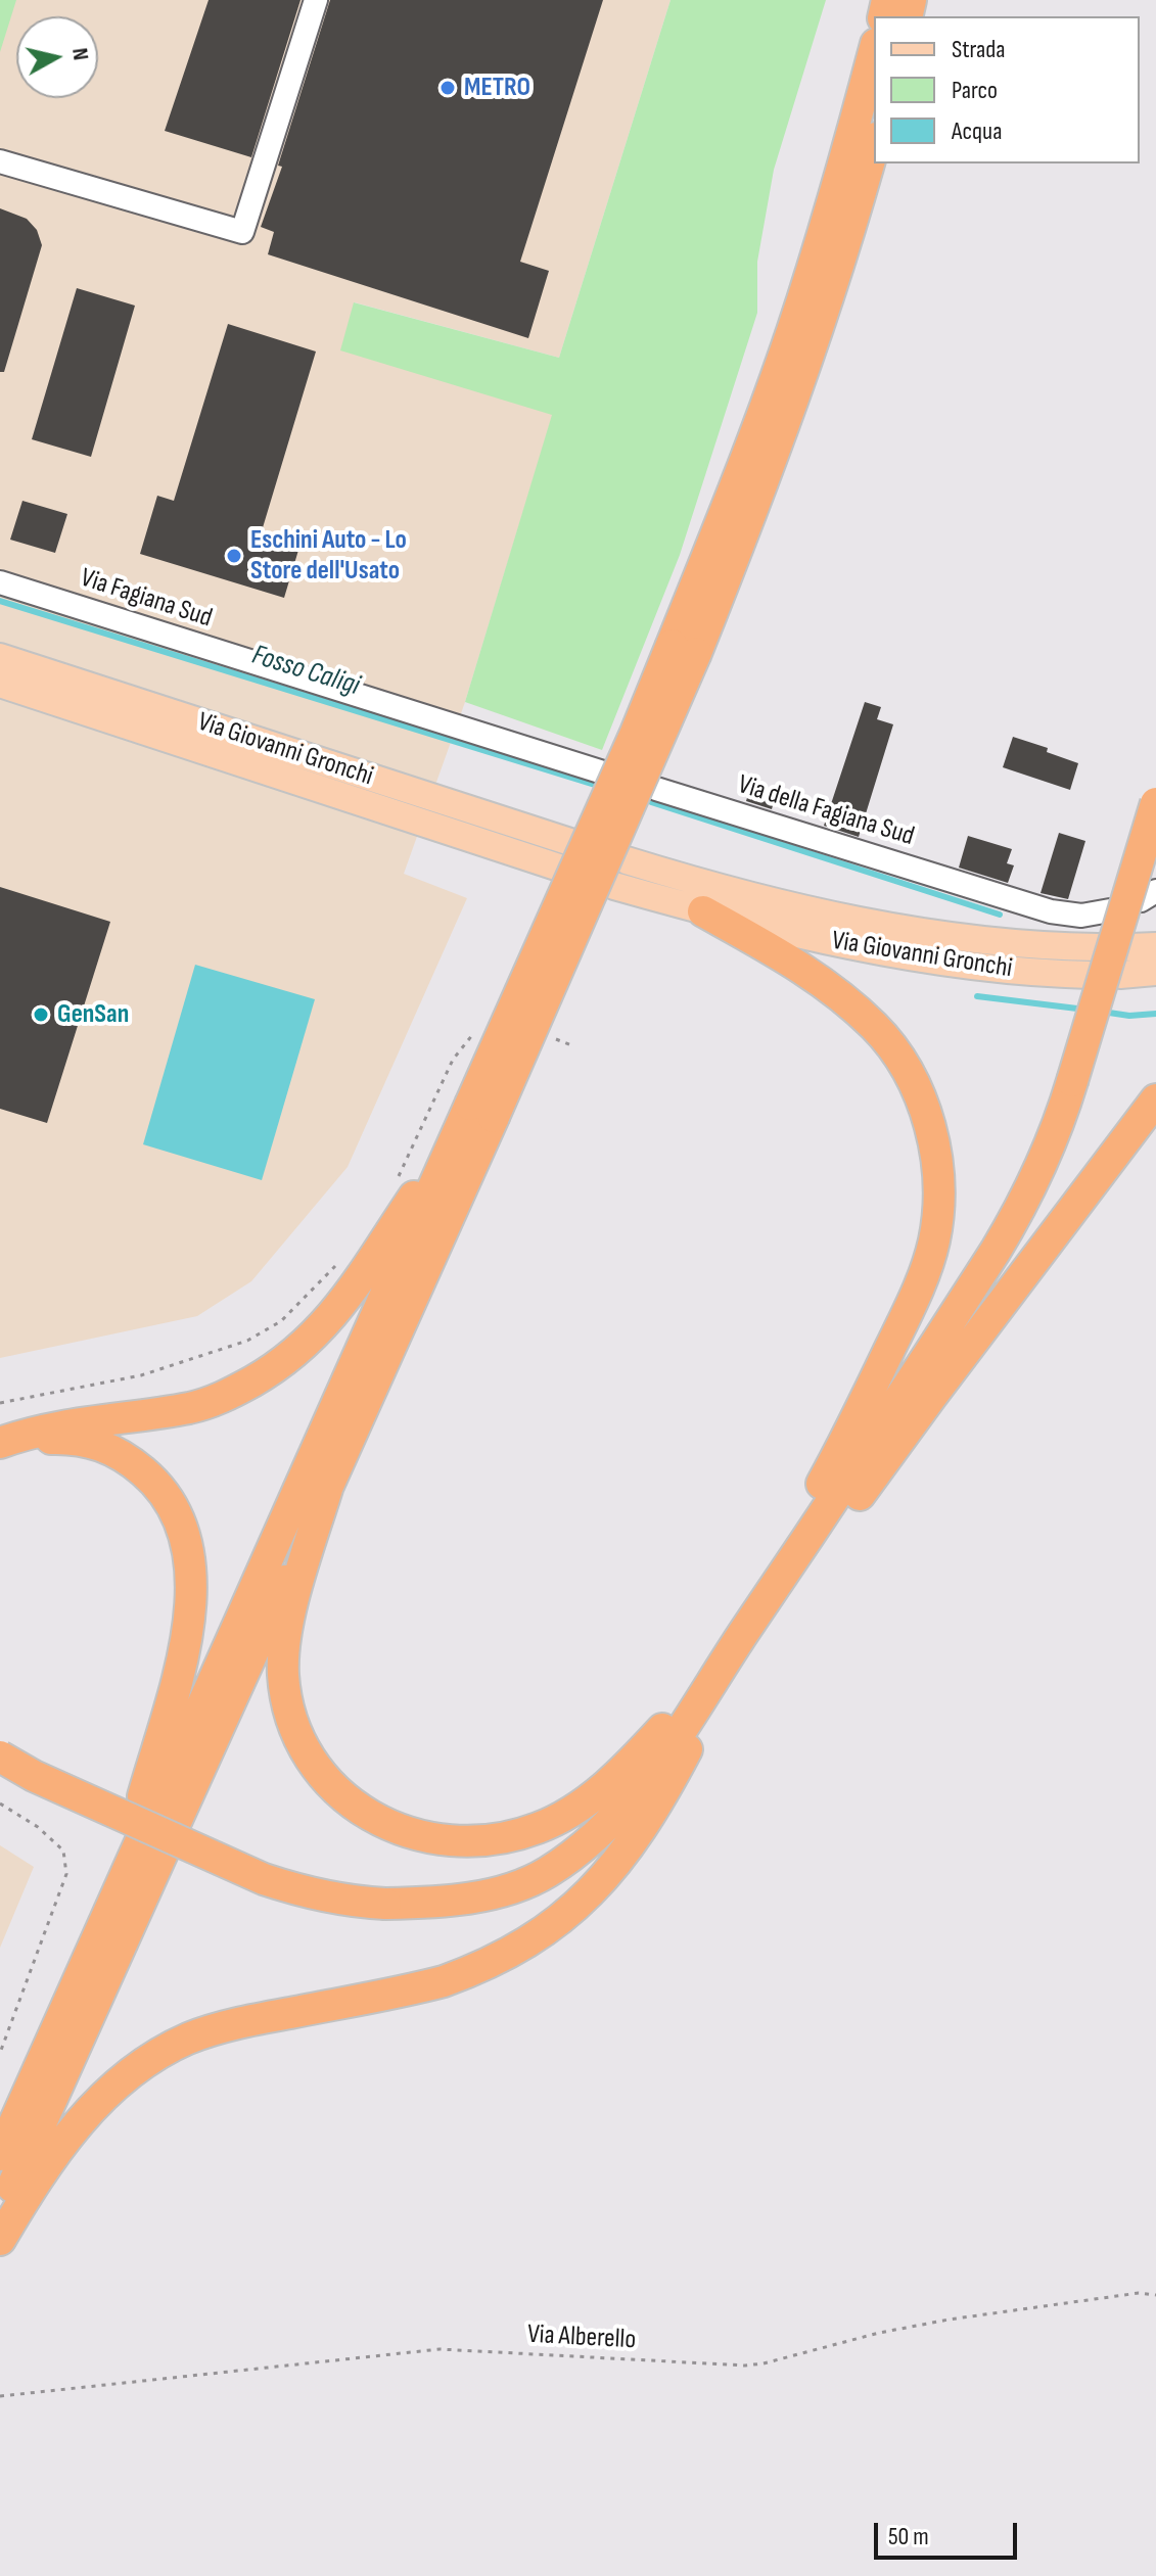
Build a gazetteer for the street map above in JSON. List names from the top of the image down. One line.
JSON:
{"streets":{"main road":["Via Giovanni Gronchi"],"street":["Via Fagiana Sud","Via della Fagiana Sud"],"path":["Via Alberello"]},"water":["Fosso Caligi"],"places":["METRO","Eschini Auto - Lo Store dell'Usato","GenSan"],"legend":["Strada","Parco","Acqua"],"scale_bar":"50 m","north":"right"}
